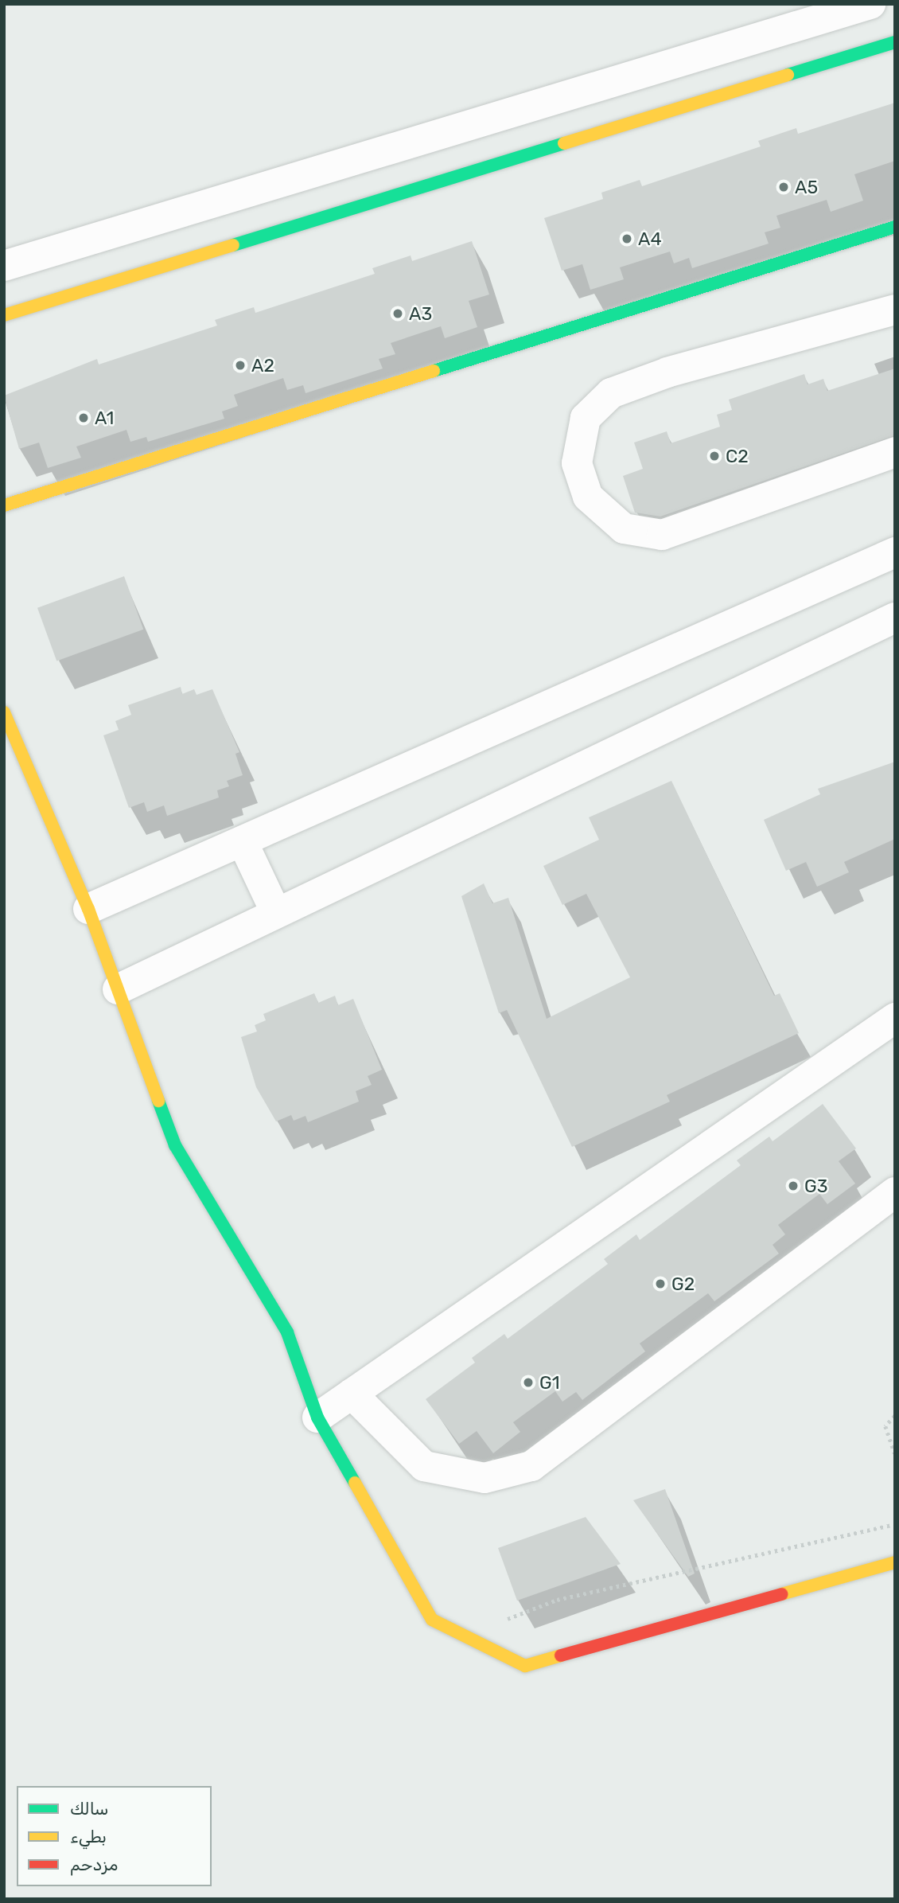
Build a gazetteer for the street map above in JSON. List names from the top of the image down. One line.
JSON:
{"places":["A5","A4","A3","A2","A1","C2","G3","G2","G1"],"legend":["سالك","بطيء","مزدحم"]}
